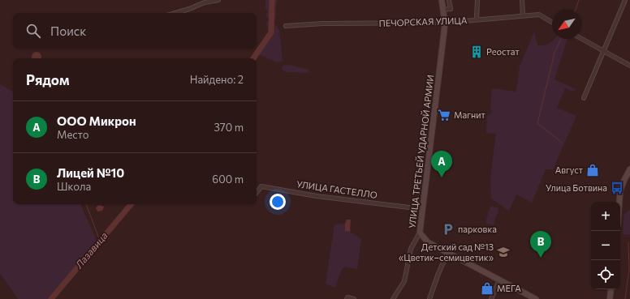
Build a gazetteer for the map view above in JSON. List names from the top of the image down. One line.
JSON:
{"streets":{"main road":["УЛИЦА ТРЕТЬЕЙ УДАРНОЙ АРМИИ"],"street":["ПЕЧОРСКАЯ УЛИЦА","УЛИЦА ГАСТЕЛЛО"]},"crossings":[["ПЕЧОРСКАЯ УЛИЦА","УЛИЦА ТРЕТЬЕЙ УДАРНОЙ АРМИИ"],["УЛИЦА ТРЕТЬЕЙ УДАРНОЙ АРМИИ","УЛИЦА ГАСТЕЛЛО"]],"water":["Лазавица"],"places":{"building":["Реостат"],"supermarket":["Магнит"],"shop":["Август","МЕГА"],"bus stop":["Улица Ботвина"],"parking":["парковка"],"school or university":["Детский сад №13 «Цветик–семицветик»"]},"north":"bottom left","page":{"search":"Поиск","heading":["Рядом","Найдено: 2"],"list":[{"mark":"A","name":"ООО Микрон","note":"Место","value":"370 m"},{"mark":"B","name":"Лицей №10","note":"Школа","value":"600 m"}],"pins":["A","B"],"map_buttons":["+","−"]}}
